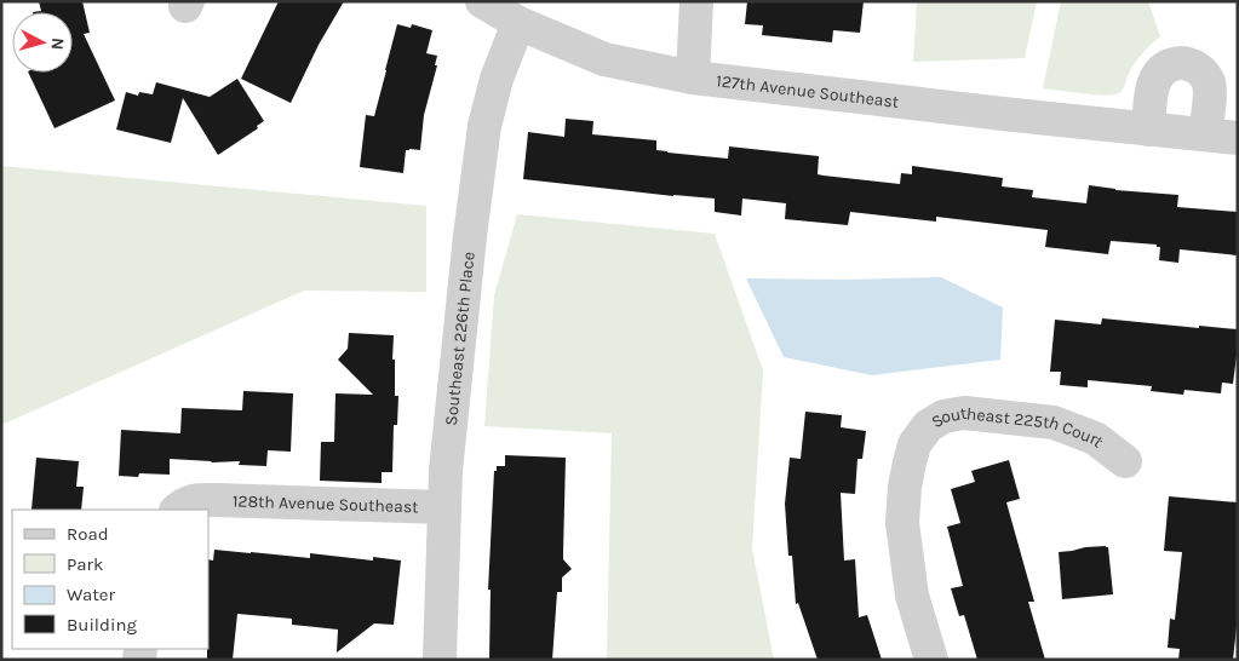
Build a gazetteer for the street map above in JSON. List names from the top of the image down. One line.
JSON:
{"streets":{"street":["127th Avenue Southeast","Southeast 226th Place","Southeast 225th Court","128th Avenue Southeast"]},"crossings":[["127th Avenue Southeast","Southeast 226th Place"],["Southeast 226th Place","128th Avenue Southeast"]],"legend":["Road","Park","Water","Building"],"north":"right"}
